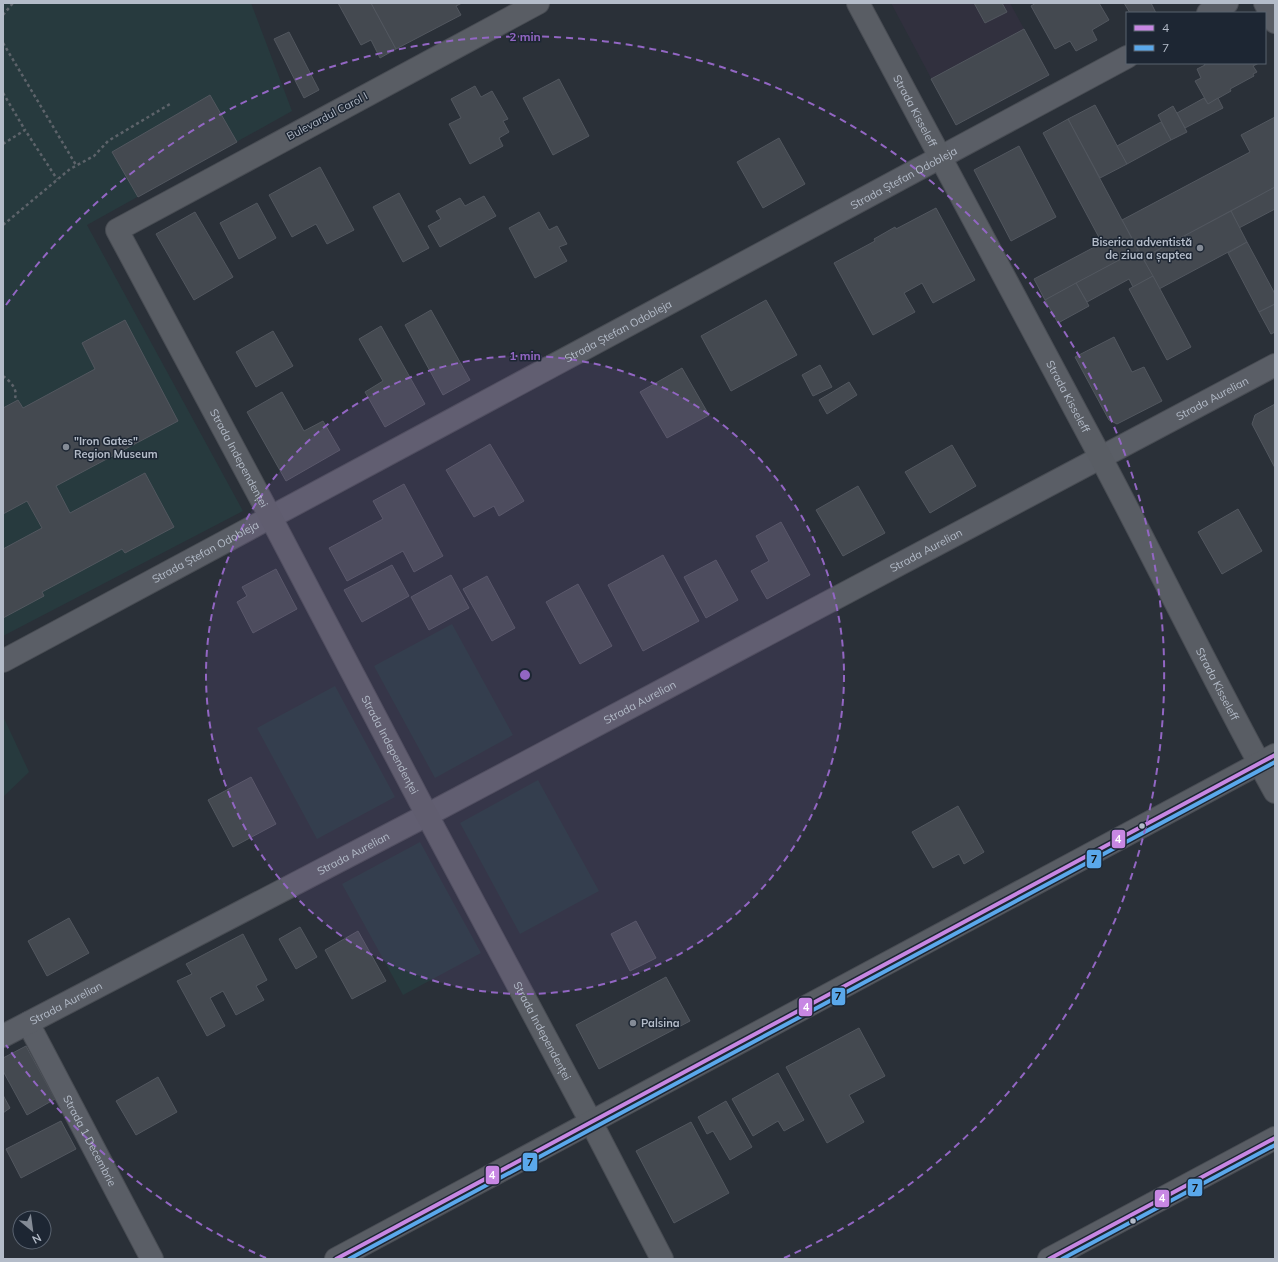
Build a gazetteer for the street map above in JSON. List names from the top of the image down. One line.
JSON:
{"streets":{"street":["Strada Kisseleff","Bulevardul Carol I","Strada Ștefan Odobleja","Strada Aurelian","Strada Independenței","Strada 1 Decembrie"]},"crossings":[["Strada Kisseleff","Strada Ștefan Odobleja"],["Strada Kisseleff","Strada Aurelian"],["Bulevardul Carol I","Strada Independenței"],["Strada Ștefan Odobleja","Strada Independenței"],["Strada Aurelian","Strada Independenței"],["Strada Aurelian","Strada 1 Decembrie"]],"places":["Biserica adventistă de ziua a șaptea","\"Iron Gates\" Region Museum","Palsina"],"lines":["transit line 4","transit line 7"],"legend":["4","7"],"north":"bottom right","rings":["2 min","1 min"]}
